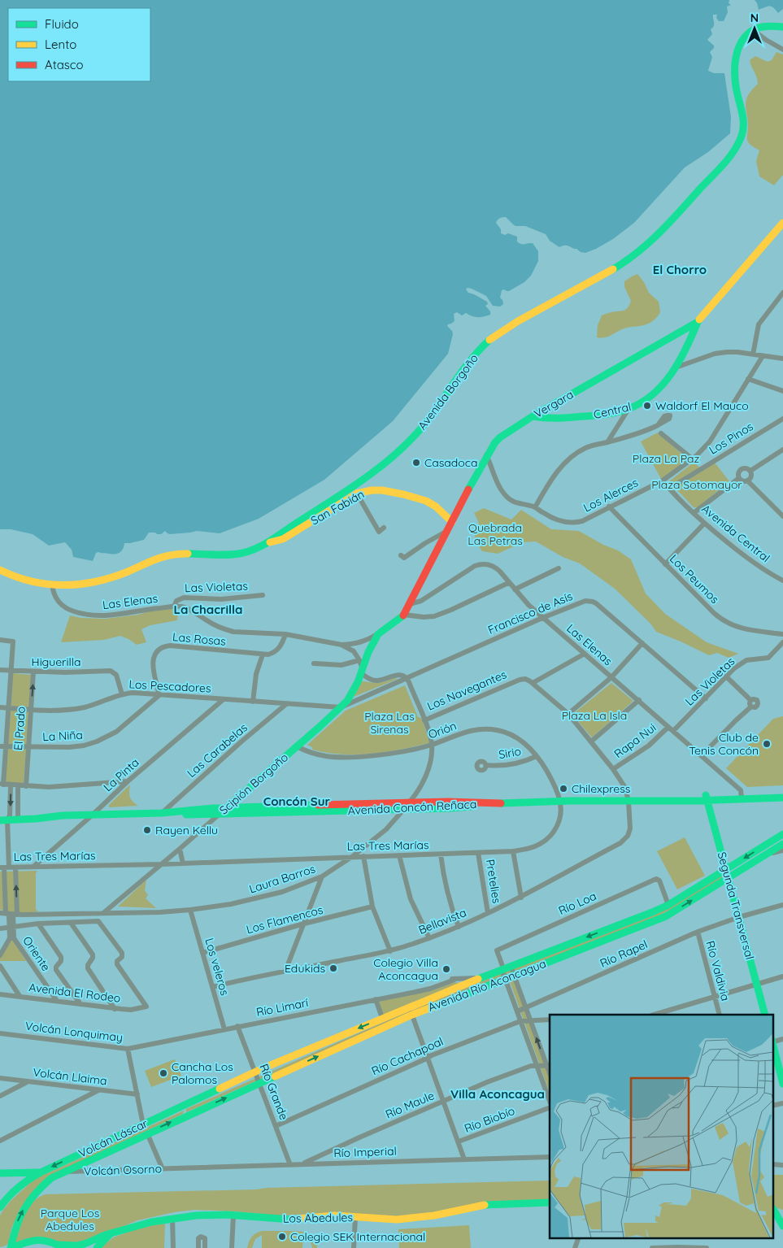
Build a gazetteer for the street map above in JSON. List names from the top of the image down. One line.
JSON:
{"streets":{"street":["Avenida Borgoño","Vergara","Central","Los Pinos","Los Alerces","San Fabián","Avenida Central","Los Peumos","Las Violetas","Las Elenas","Francisco de Asís","Las Rosas","Higuerilla","Los Pescadores","Los Navegantes","El Prado","Orión","La Niña","Rapa Nui","Las Carabelas","Sirio","La Pinta","Scipión Borgoño","Avenida Concón Reñaca","Las Tres Marías","Laura Barros","Pretelies","Río Loa","Segunda Transversal","Los Flamencos","Bellavista","Oriente","Río Rapel","Los veleros","Río Valdivia","Avenida Río Aconcagua","Avenida El Rodeo","Río Limarí","Volcán Lonquimay","Río Cachapoal","Volcán Llaima","Río Grande","Río Maule","Río Biobío","Volcán Láscar","Río Imperial","Volcán Osorno","Los Abedules"]},"crossings":[["Avenida Borgoño","San Fabián"],["Avenida Borgoño","Las Elenas"],["Vergara","Central"],["Vergara","Los Alerces"],["Vergara","San Fabián"],["Vergara","Las Elenas"],["Vergara","Scipión Borgoño"],["Los Pinos","Avenida Central"],["Los Alerces","Avenida Central"],["Los Alerces","Los Peumos"],["Las Violetas","Las Elenas"],["Las Violetas","Francisco de Asís"],["Las Violetas","Rapa Nui"],["Las Elenas","Francisco de Asís"],["Las Elenas","Las Rosas"],["Las Elenas","Rapa Nui"],["Las Elenas","Scipión Borgoño"],["Las Elenas","Avenida Concón Reñaca"],["Francisco de Asís","Los Pescadores"],["Francisco de Asís","Scipión Borgoño"],["Francisco de Asís","Laura Barros"],["Las Rosas","Los Pescadores"],["Las Rosas","La Niña"],["Higuerilla","Los Pescadores"],["Higuerilla","El Prado"],["Los Pescadores","El Prado"],["Los Pescadores","La Niña"],["Los Pescadores","Las Carabelas"],["Los Pescadores","La Pinta"],["Los Pescadores","Scipión Borgoño"],["Los Navegantes","Laura Barros"],["El Prado","La Niña"],["Orión","Sirio"],["Orión","Scipión Borgoño"],["Orión","Avenida Concón Reñaca"],["Orión","Las Tres Marías"],["Orión","Laura Barros"],["Las Carabelas","Avenida Concón Reñaca"],["La Pinta","Avenida Concón Reñaca"],["La Pinta","Las Tres Marías"],["Scipión Borgoño","Avenida Concón Reñaca"],["Scipión Borgoño","Las Tres Marías"],["Scipión Borgoño","Laura Barros"],["Avenida Concón Reñaca","Las Tres Marías"],["Avenida Concón Reñaca","Laura Barros"],["Avenida Concón Reñaca","Segunda Transversal"],["Avenida Concón Reñaca","Bellavista"],["Las Tres Marías","Laura Barros"],["Las Tres Marías","Pretelies"],["Laura Barros","Los veleros"],["Pretelies","Bellavista"],["Río Loa","Avenida Río Aconcagua"],["Segunda Transversal","Río Rapel"],["Segunda Transversal","Avenida Río Aconcagua"],["Los Flamencos","Los veleros"],["Bellavista","Los veleros"],["Oriente","Avenida El Rodeo"],["Río Rapel","Río Valdivia"],["Los veleros","Río Limarí"],["Avenida Río Aconcagua","Río Limarí"],["Avenida Río Aconcagua","Río Grande"],["Avenida Río Aconcagua","Volcán Láscar"],["Río Limarí","Volcán Lonquimay"],["Río Limarí","Río Grande"],["Río Cachapoal","Río Grande"],["Río Grande","Río Imperial"],["Río Maule","Río Imperial"],["Volcán Láscar","Volcán Osorno"],["Volcán Láscar","Los Abedules"],["Río Imperial","Volcán Osorno"]],"districts":["El Chorro","La Chacrilla","Concón Sur","Villa Aconcagua"],"parks":["Plaza La Paz","Plaza Sotomayor","Quebrada Las Petras","Plaza La Isla","Plaza Las Sirenas","Parque Los Abedules"],"places":["Waldorf El Mauco","Casadoca","Club de Tenis Concón","Chilexpress","Rayen Kellu","Edukids","Colegio Villa Aconcagua","Cancha Los Palomos","Colegio SEK Internacional"],"legend":["Fluido","Lento","Atasco"],"north":"top"}
